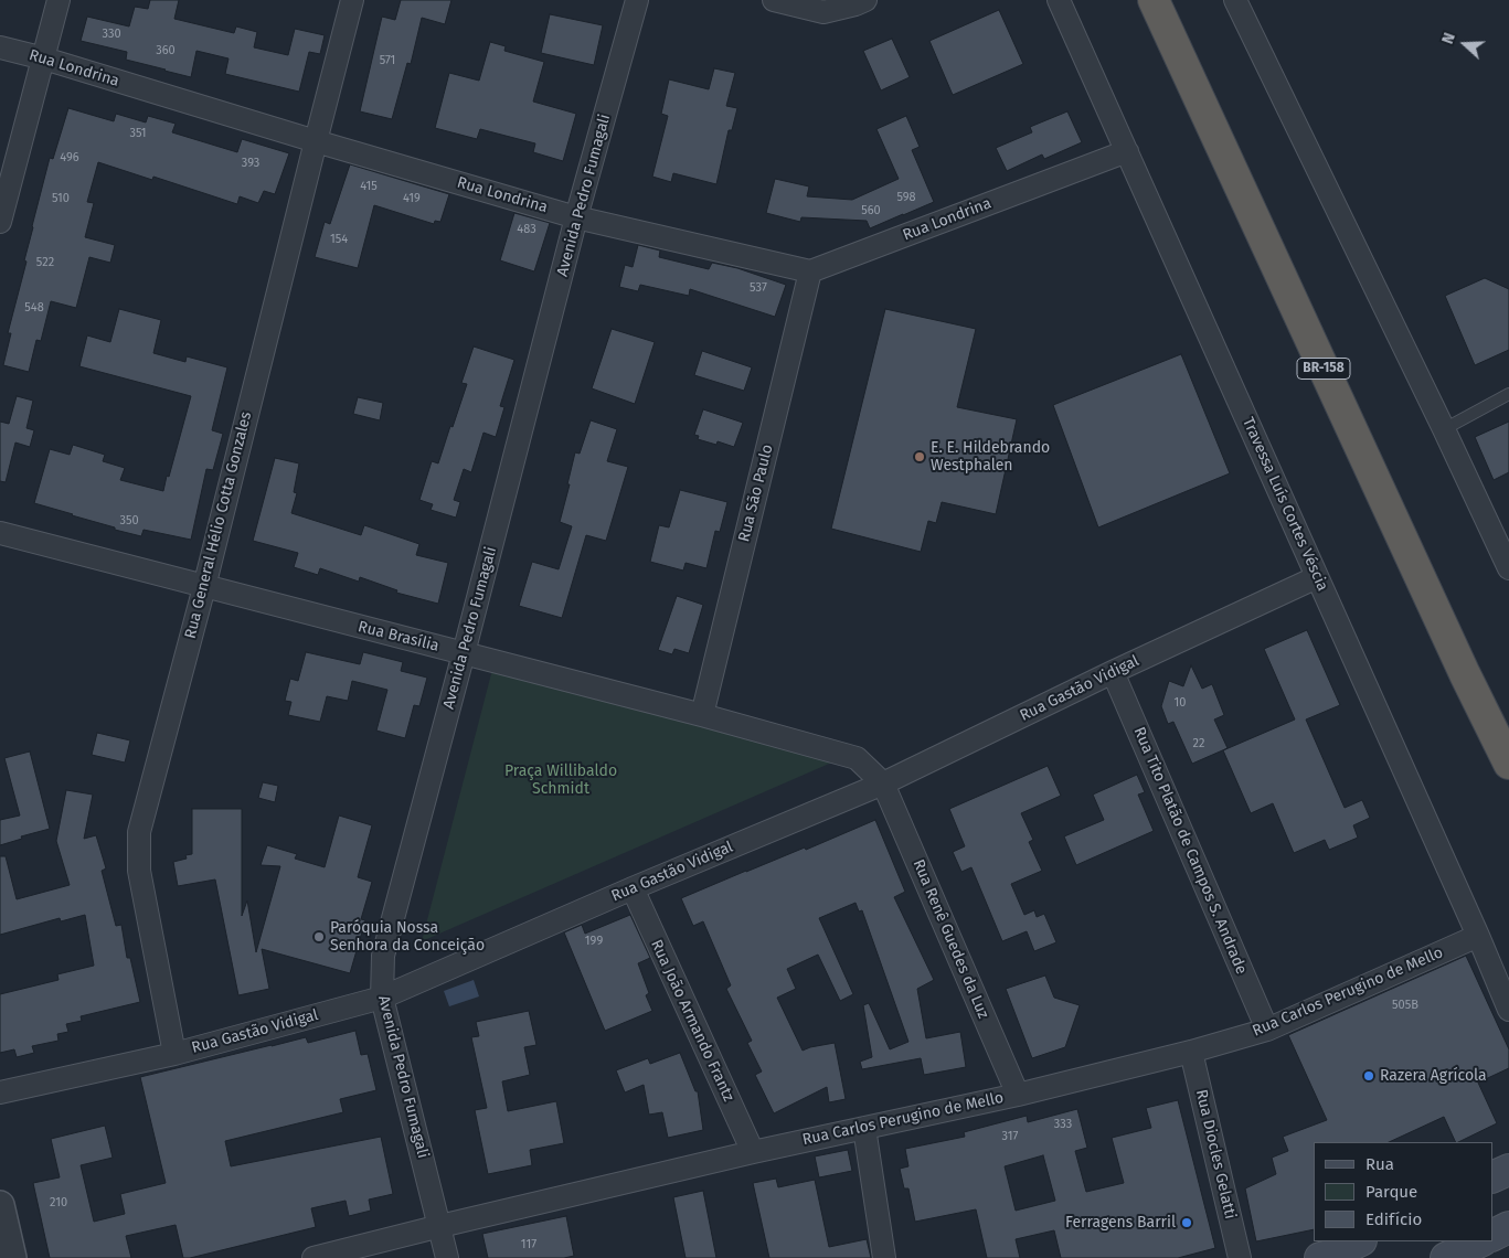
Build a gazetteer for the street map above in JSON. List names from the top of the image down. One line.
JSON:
{"streets":{"highway":["BR-158"],"street":["Rua Londrina","Avenida Pedro Fumagali","Rua São Paulo","Travessa Luís Cortes Véscia","Rua General Hélio Cotta Gonzales","Rua Brasília","Rua Gastão Vidigal","Rua Tito Platão de Campos S. Andrade","Rua Renê Guedes da Luz","Rua Carlos Perugino de Mello","Rua João Armando Frantz","Rua Diocles Gelatti"]},"crossings":[["Rua Londrina","Avenida Pedro Fumagali"],["Rua Londrina","Rua São Paulo"],["Rua Londrina","Travessa Luís Cortes Véscia"],["Rua Londrina","Rua General Hélio Cotta Gonzales"],["Avenida Pedro Fumagali","Rua Brasília"],["Avenida Pedro Fumagali","Rua Gastão Vidigal"],["Avenida Pedro Fumagali","Rua Carlos Perugino de Mello"],["Rua São Paulo","Rua Brasília"],["Travessa Luís Cortes Véscia","Rua Gastão Vidigal"],["Travessa Luís Cortes Véscia","Rua Carlos Perugino de Mello"],["Rua General Hélio Cotta Gonzales","Rua Brasília"],["Rua General Hélio Cotta Gonzales","Rua Gastão Vidigal"],["Rua Brasília","Rua Gastão Vidigal"],["Rua Brasília","Rua Renê Guedes da Luz"],["Rua Gastão Vidigal","Rua Tito Platão de Campos S. Andrade"],["Rua Gastão Vidigal","Rua Renê Guedes da Luz"],["Rua Gastão Vidigal","Rua João Armando Frantz"],["Rua Tito Platão de Campos S. Andrade","Rua Carlos Perugino de Mello"],["Rua Renê Guedes da Luz","Rua Carlos Perugino de Mello"],["Rua Carlos Perugino de Mello","Rua João Armando Frantz"],["Rua Carlos Perugino de Mello","Rua Diocles Gelatti"]],"parks":["Praça Willibaldo Schmidt"],"places":["E. E. Hildebrando Westphalen","Paróquia Nossa Senhora da Conceição","Razera Agrícola","Ferragens Barril"],"house_numbers":["330","360","571","351","496","393","415","598","510","419","560","483","154","522","537","548","350","10","22","199","505B","333","317","210","117"],"legend":["Rua","Parque","Edifício"],"north":"left"}
